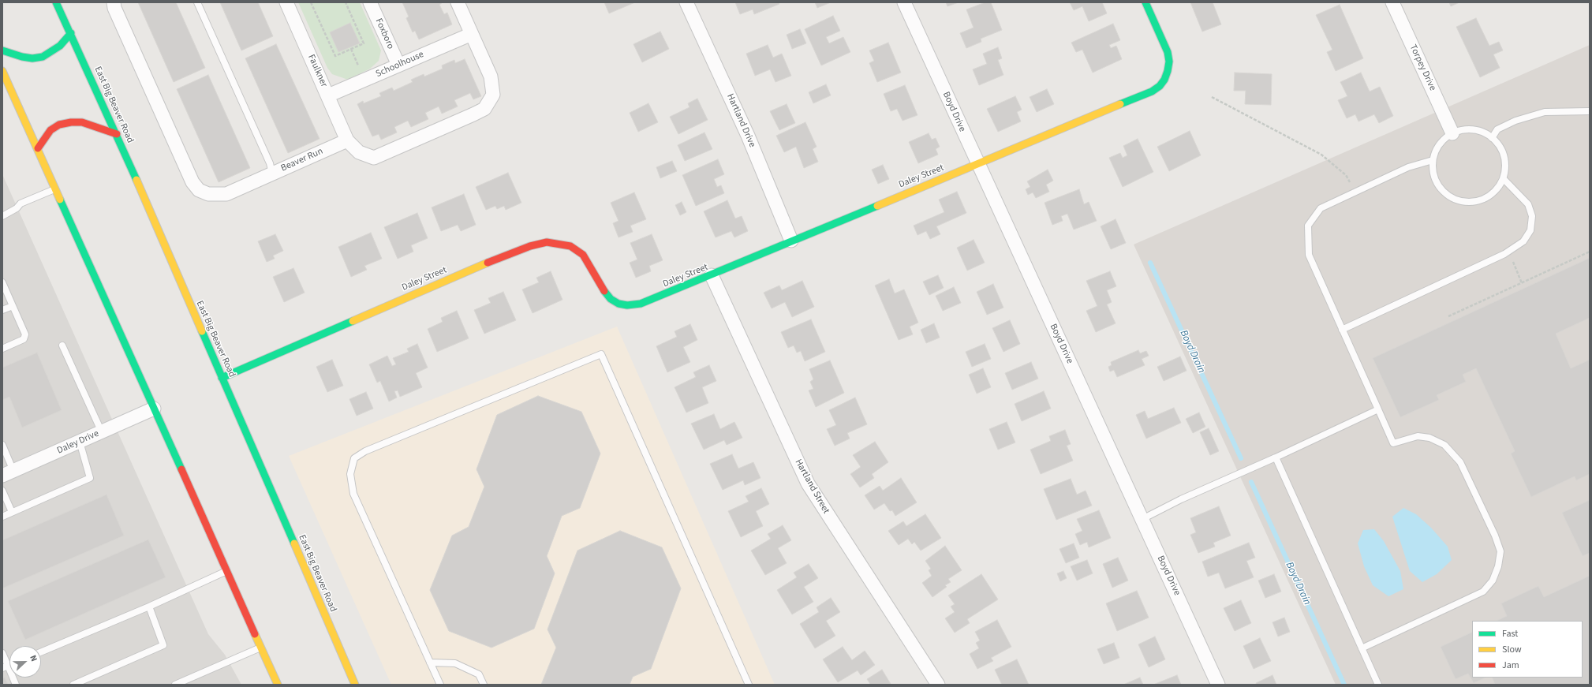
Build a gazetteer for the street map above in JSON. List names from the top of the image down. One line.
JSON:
{"streets":{"main road":["East Big Beaver Road","Daley Street"],"street":["Foxboro","Schoolhouse","Torpey Drive","Faulkner","Boyd Drive","Hartland Drive","Beaver Run","Daley Drive","Hartland Street"]},"crossings":[["Foxboro","Schoolhouse"],["Schoolhouse","Faulkner"],["Faulkner","Beaver Run"],["East Big Beaver Road","Daley Street"],["Boyd Drive","Daley Street"],["Hartland Drive","Daley Street"],["Daley Street","Hartland Street"]],"water":["Boyd Drain"],"legend":["Fast","Slow","Jam"],"north":"right"}
